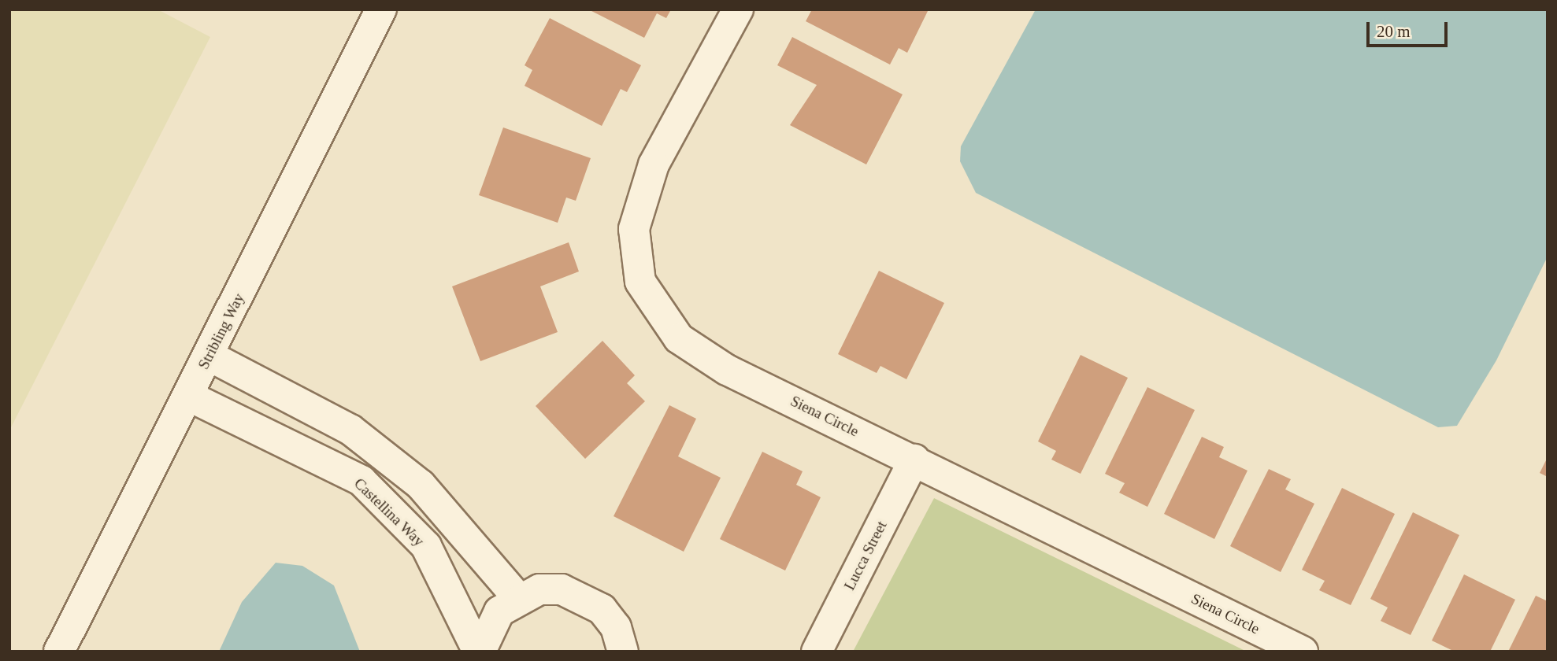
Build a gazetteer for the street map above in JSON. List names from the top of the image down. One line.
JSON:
{"streets":{"street":["Stribling Way","Siena Circle","Castellina Way","Lucca Street"]},"crossings":[["Stribling Way","Castellina Way"],["Siena Circle","Lucca Street"]],"scale_bar":"20 m"}
